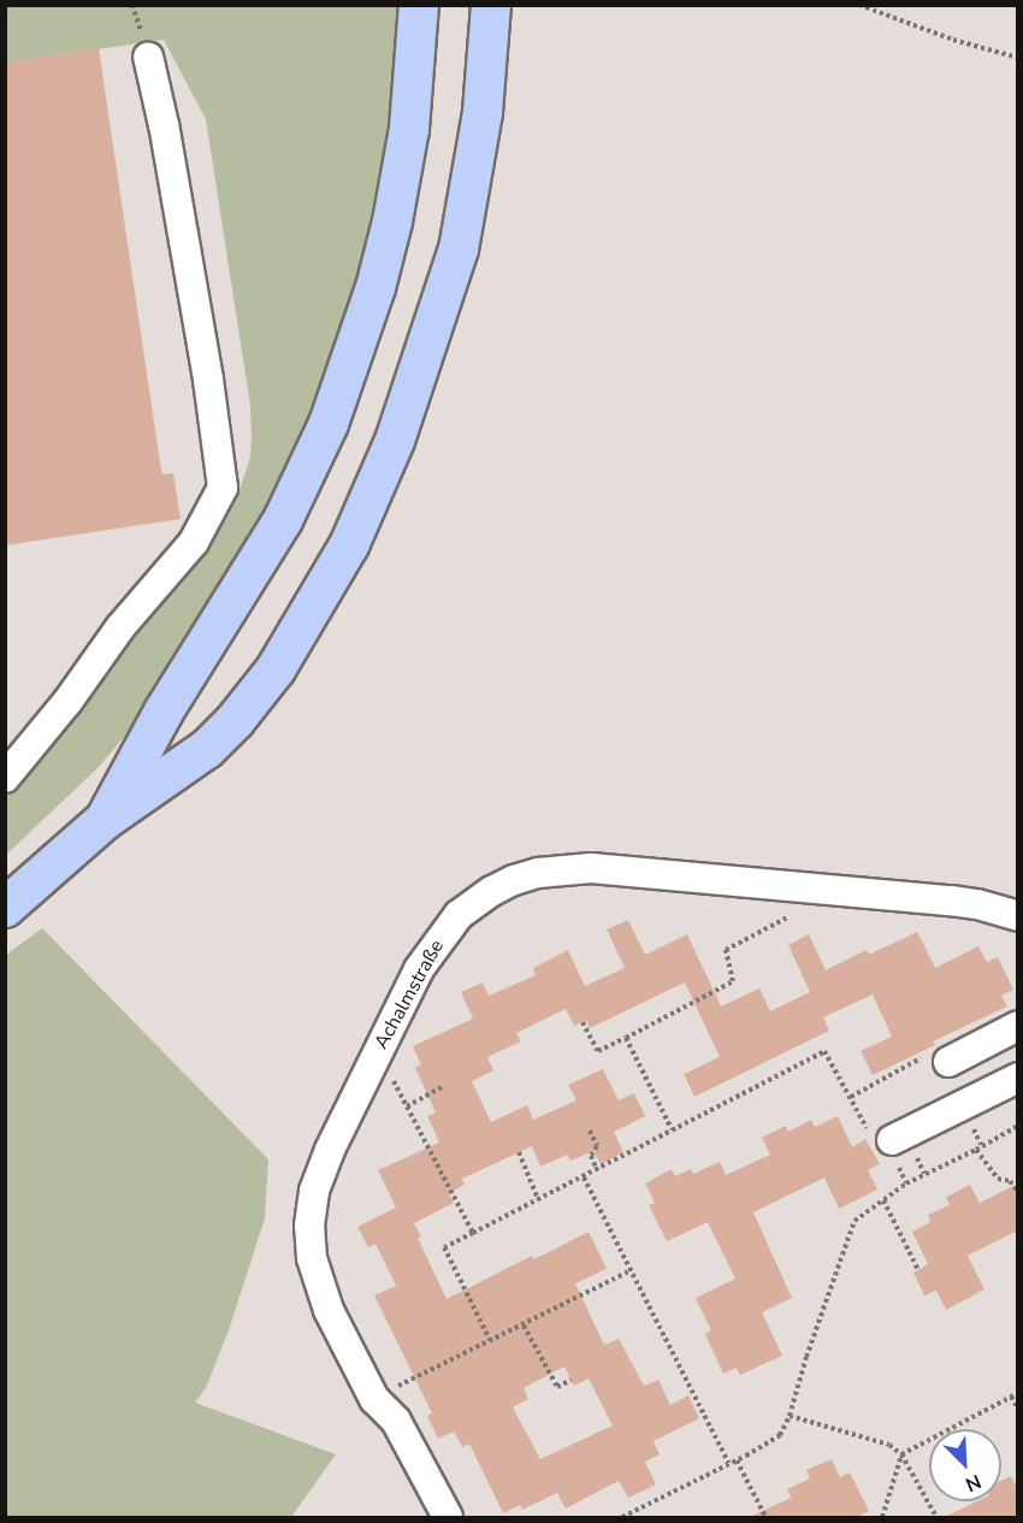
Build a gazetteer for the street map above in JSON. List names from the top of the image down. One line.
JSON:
{"streets":{"street":["Achalmstraße"]},"north":"bottom right"}
